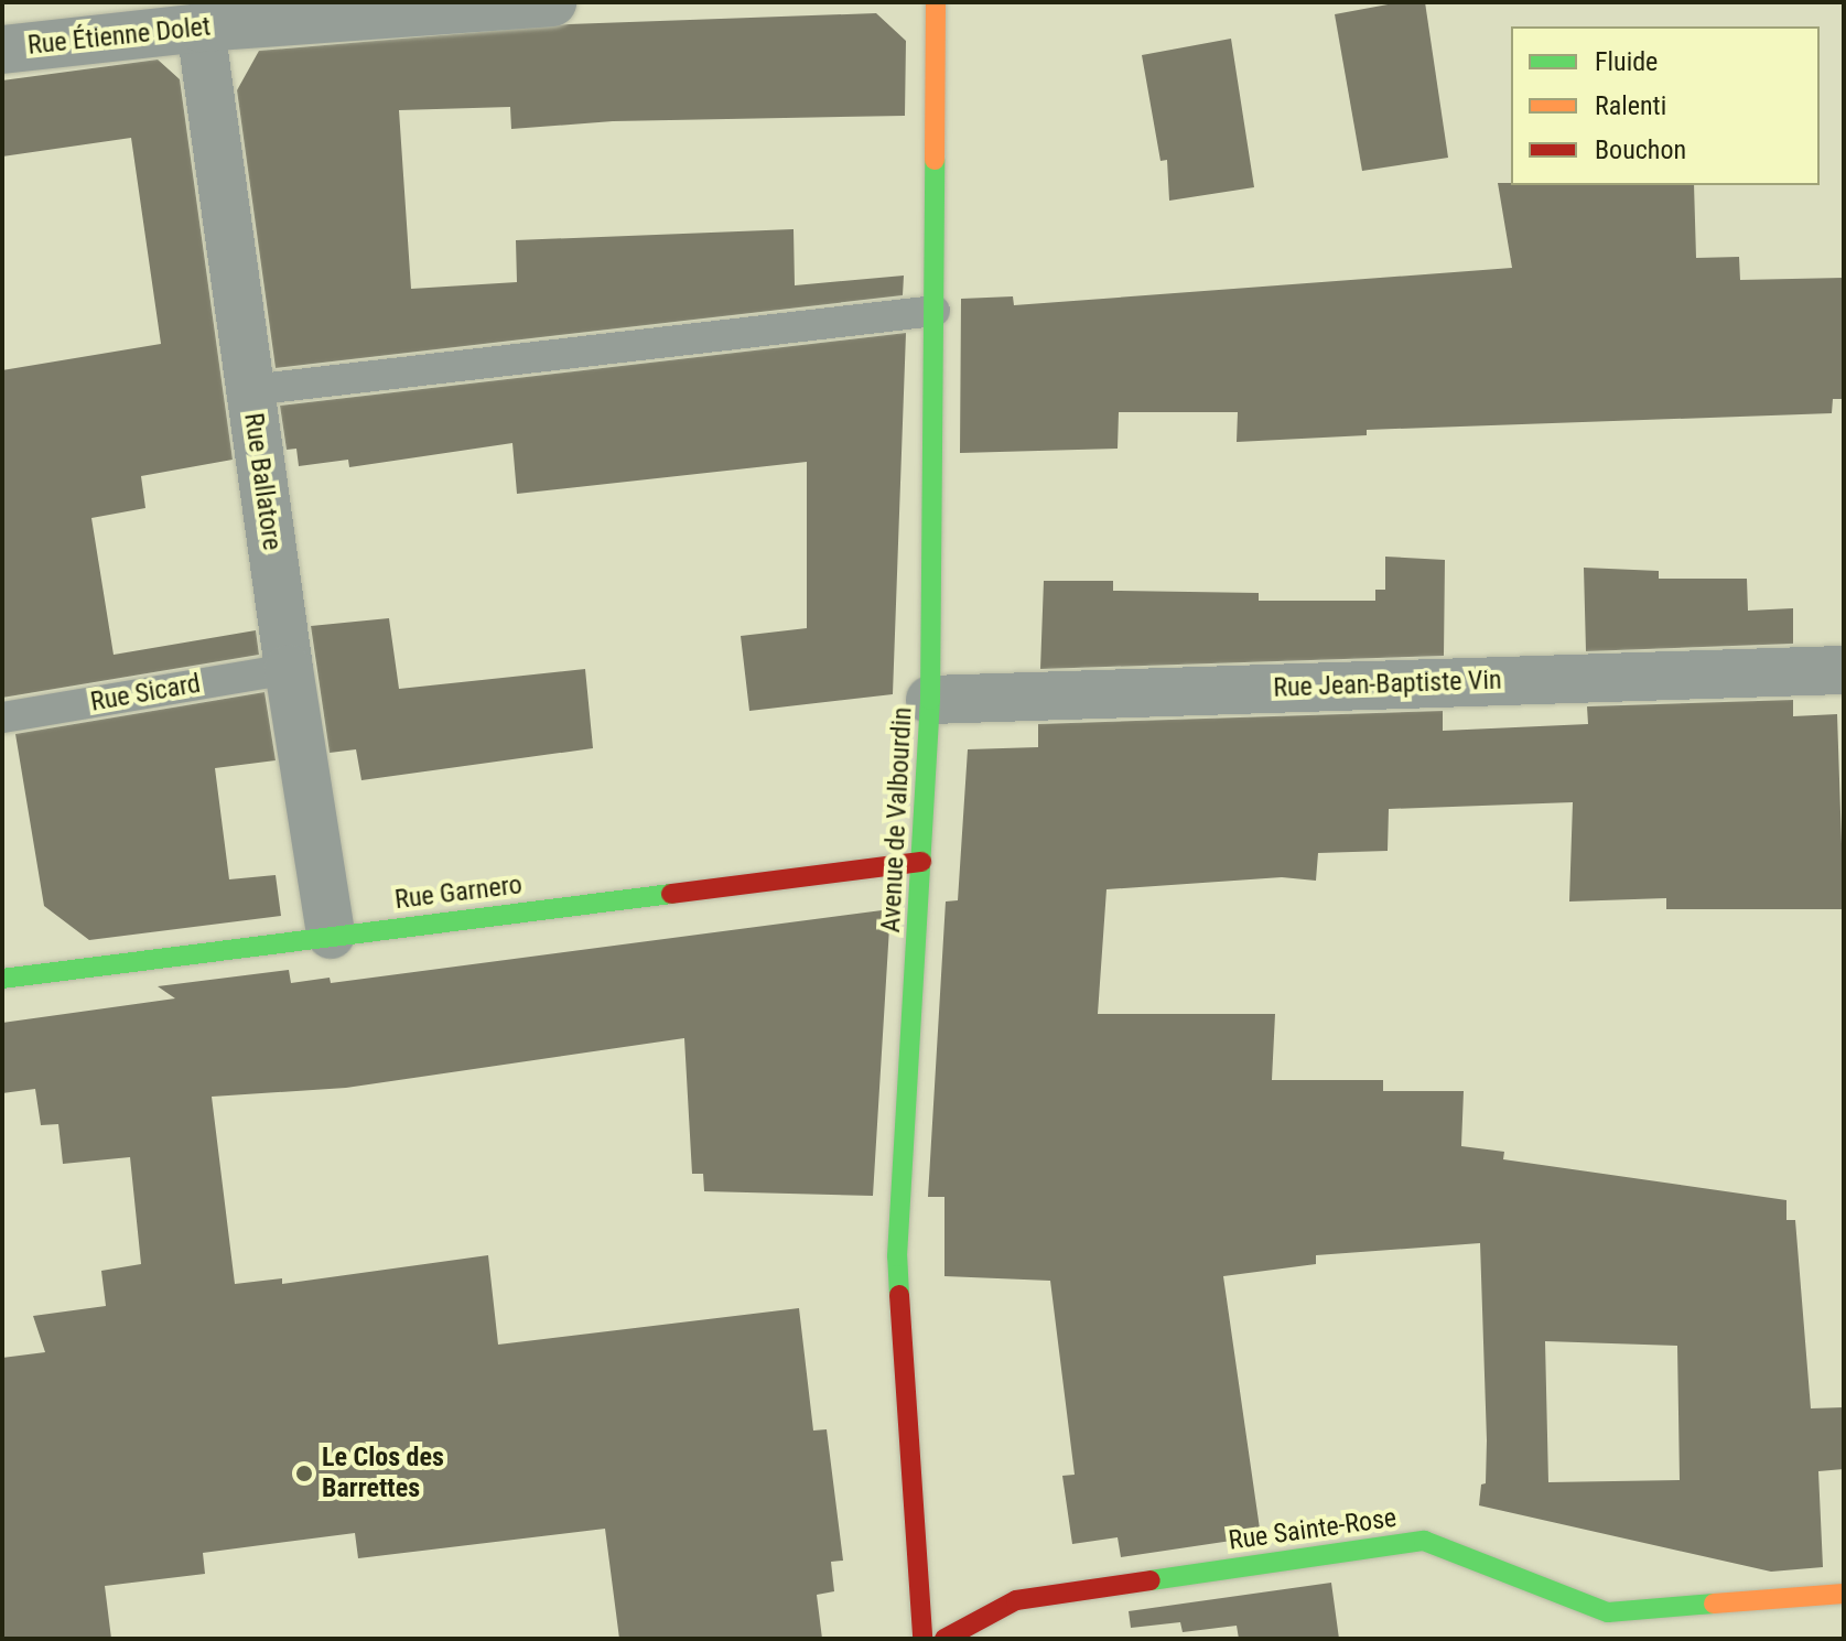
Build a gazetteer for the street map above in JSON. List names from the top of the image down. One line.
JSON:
{"streets":{"street":["Rue Étienne Dolet","Rue Ballatore","Rue Jean-Baptiste Vin","Avenue de Valbourdin","Rue Garnero","Rue Sainte-Rose"],"lane":["Rue Sicard"]},"crossings":[["Rue Étienne Dolet","Rue Ballatore"],["Rue Ballatore","Rue Sicard"],["Rue Ballatore","Rue Garnero"],["Rue Jean-Baptiste Vin","Avenue de Valbourdin"],["Avenue de Valbourdin","Rue Garnero"]],"places":["Le Clos des Barrettes"],"legend":["Fluide","Ralenti","Bouchon"]}
